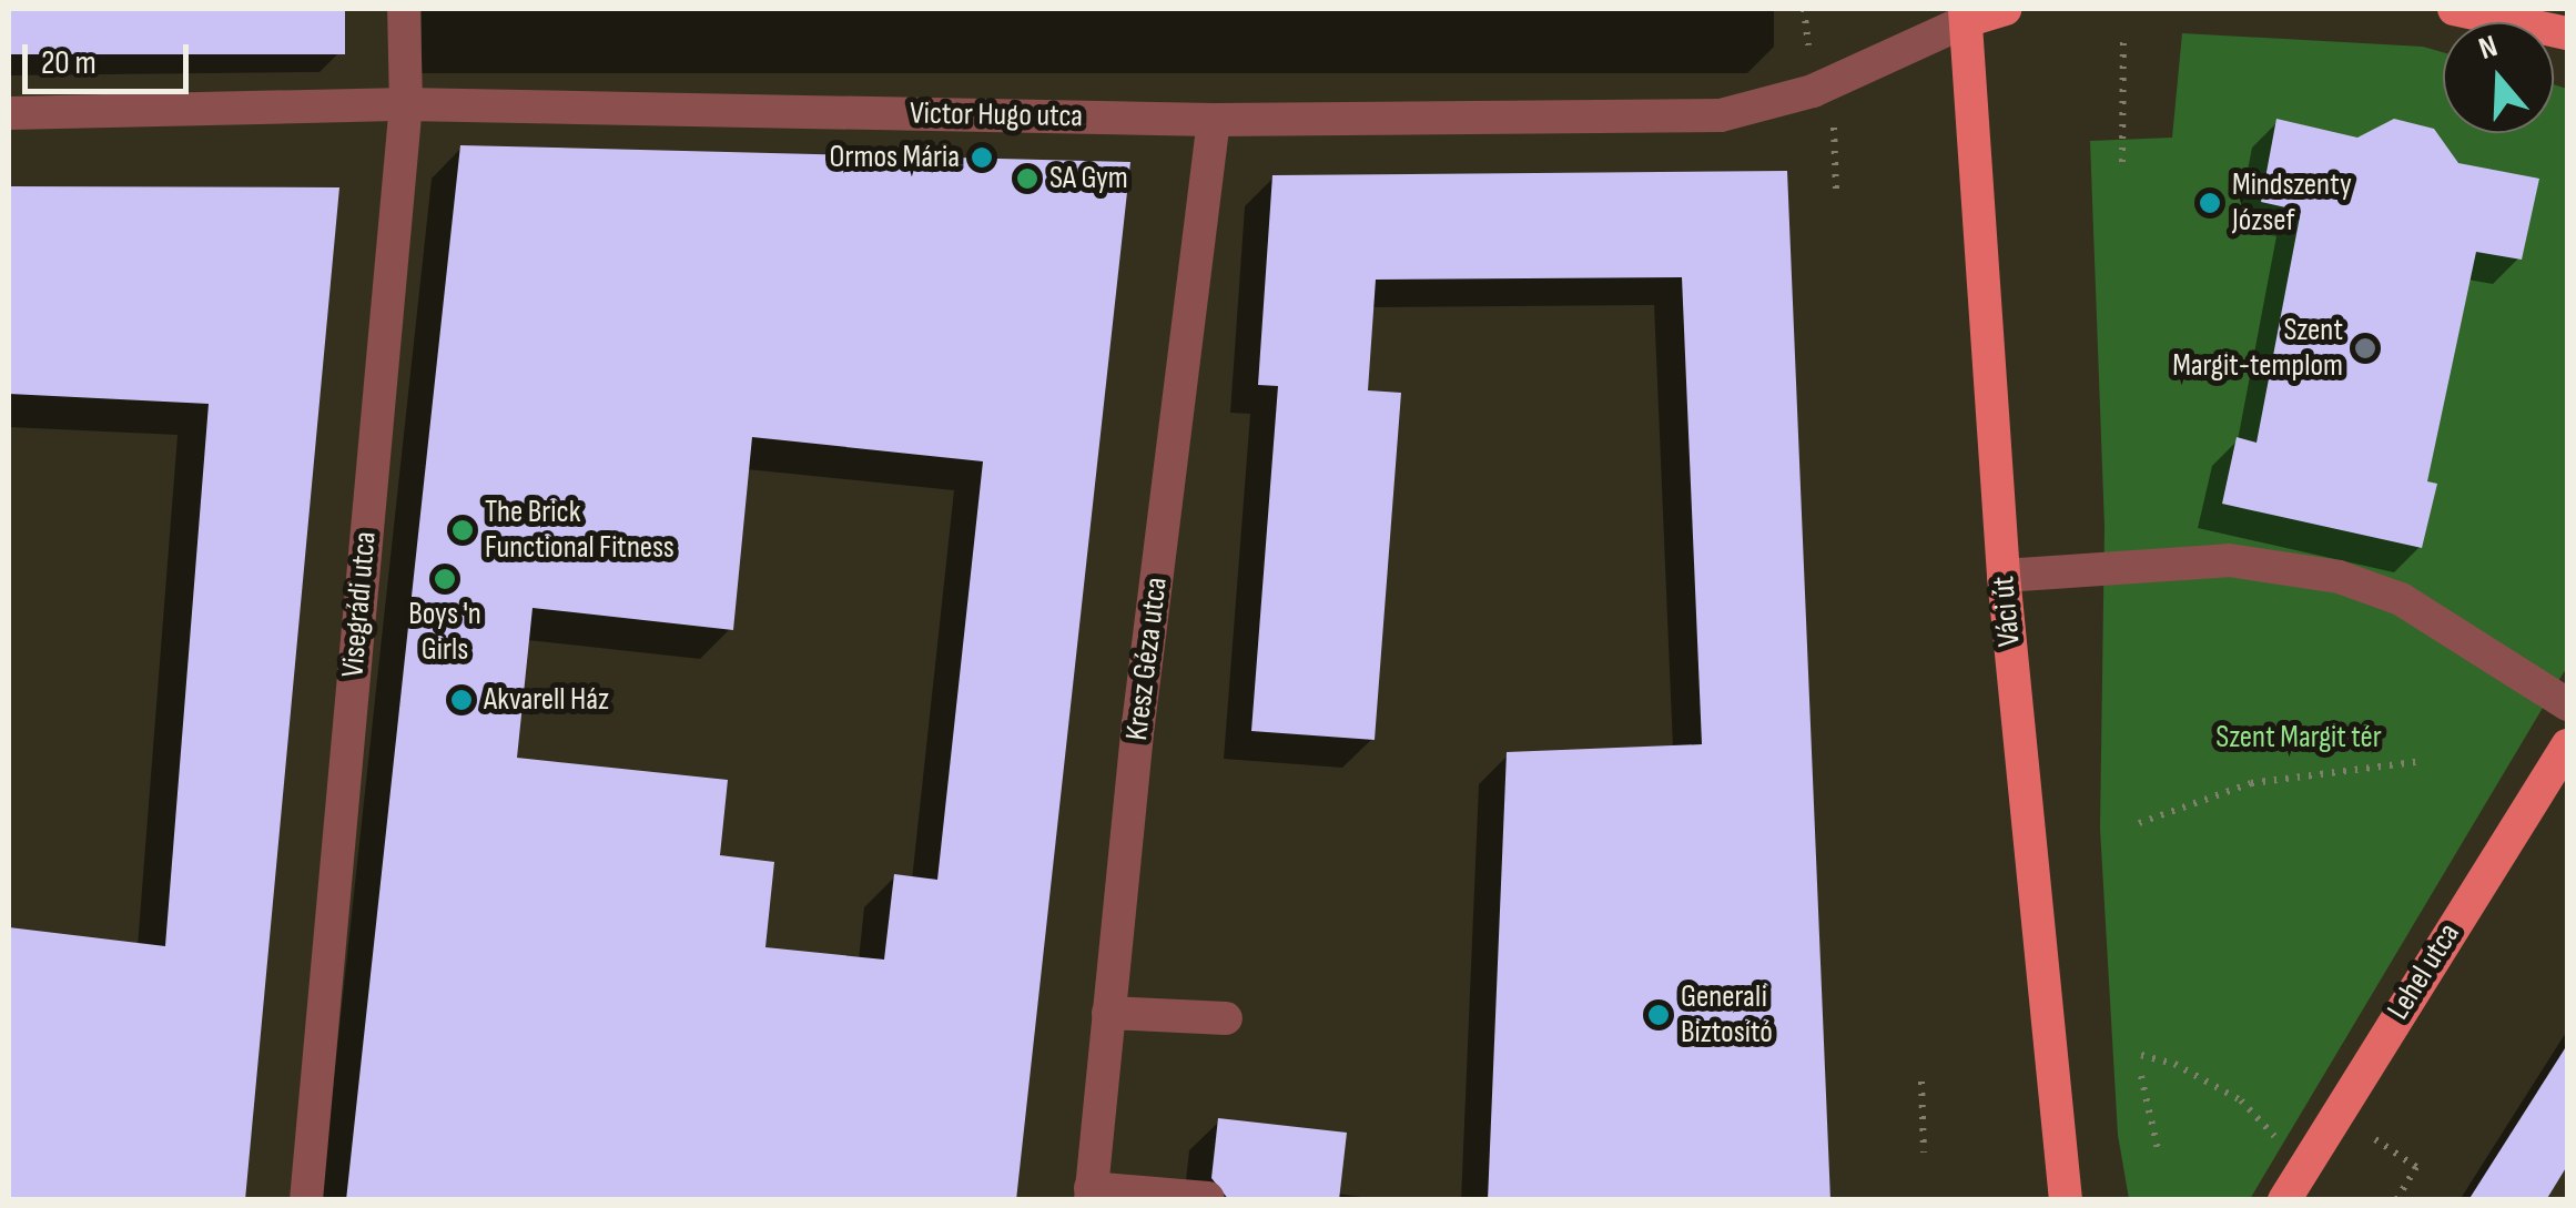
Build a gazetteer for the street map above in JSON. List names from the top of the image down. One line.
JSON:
{"streets":{"main road":["Váci út","Lehel utca"],"street":["Victor Hugo utca","Visegrádi utca","Kresz Géza utca"]},"crossings":[["Victor Hugo utca","Visegrádi utca"],["Victor Hugo utca","Váci út"],["Victor Hugo utca","Kresz Géza utca"]],"parks":["Szent Margit tér"],"places":["Ormos Mária","SA Gym","Mindszenty József","Szent Margit-templom","The Brick Functional Fitness","Boys 'n Girls","Akvarell Ház","Generali Biztosító"],"scale_bar":"20 m","north":"top"}
